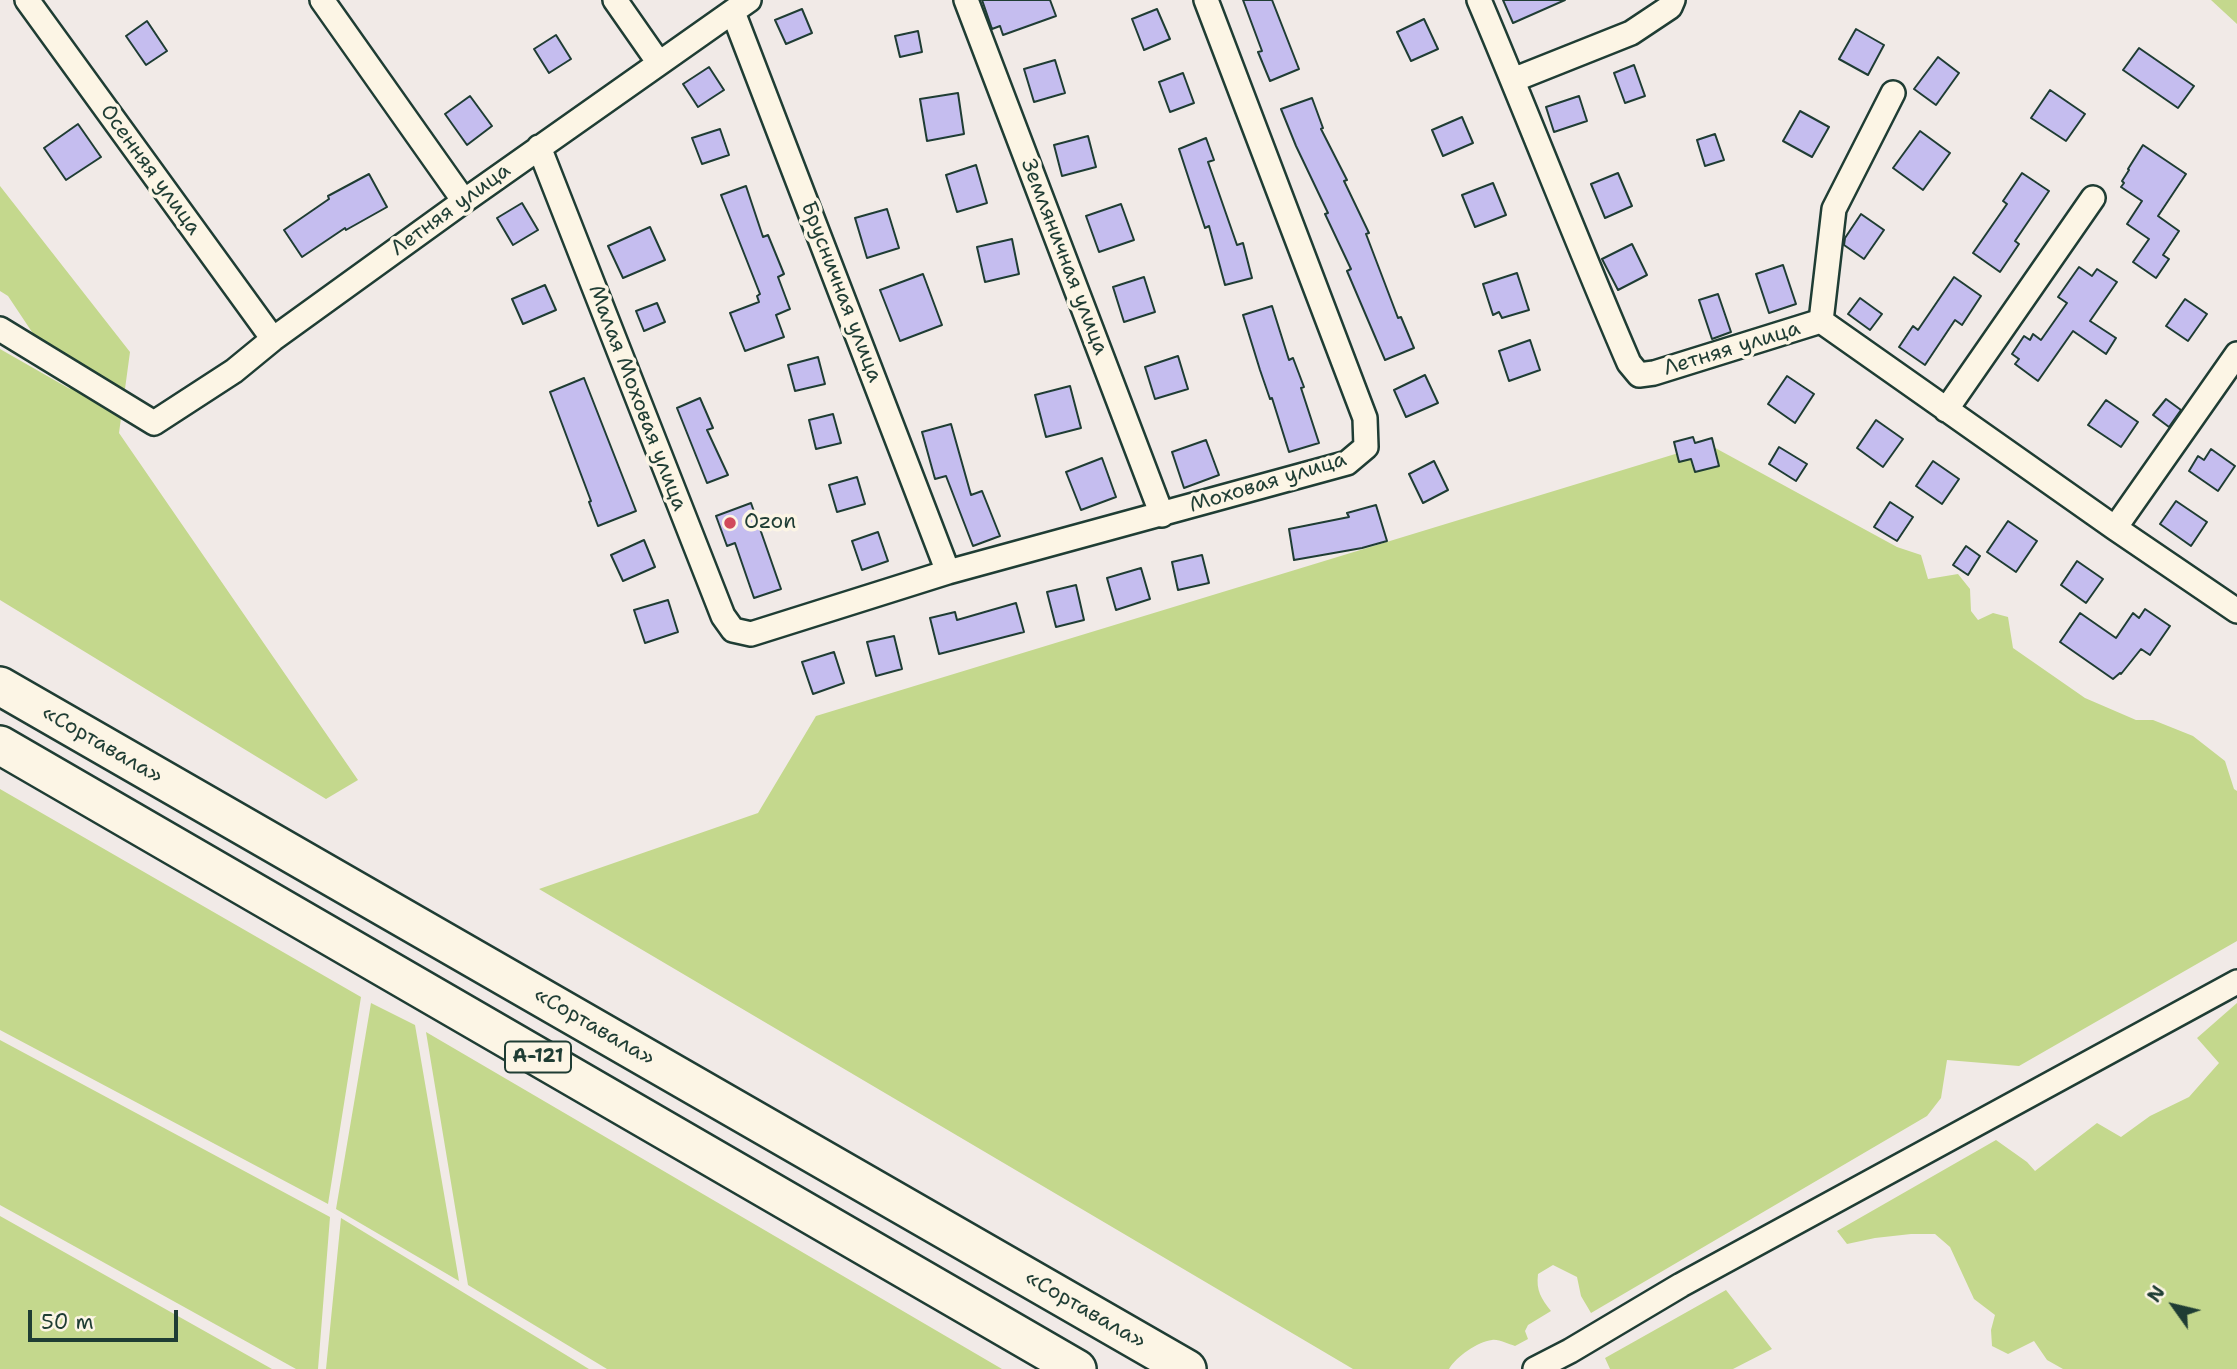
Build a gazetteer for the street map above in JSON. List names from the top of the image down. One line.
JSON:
{"streets":{"highway":["«Сортавала»","А-121"],"street":["Осенняя улица","Летняя улица","Земляничная улица","Брусничная улица","Малая Моховая улица","Моховая улица"]},"crossings":[["Осенняя улица","Летняя улица"],["Летняя улица","Брусничная улица"],["Летняя улица","Малая Моховая улица"],["Земляничная улица","Моховая улица"],["Брусничная улица","Моховая улица"],["Малая Моховая улица","Моховая улица"]],"places":["Ozon"],"scale_bar":"50 m","north":"top left"}
